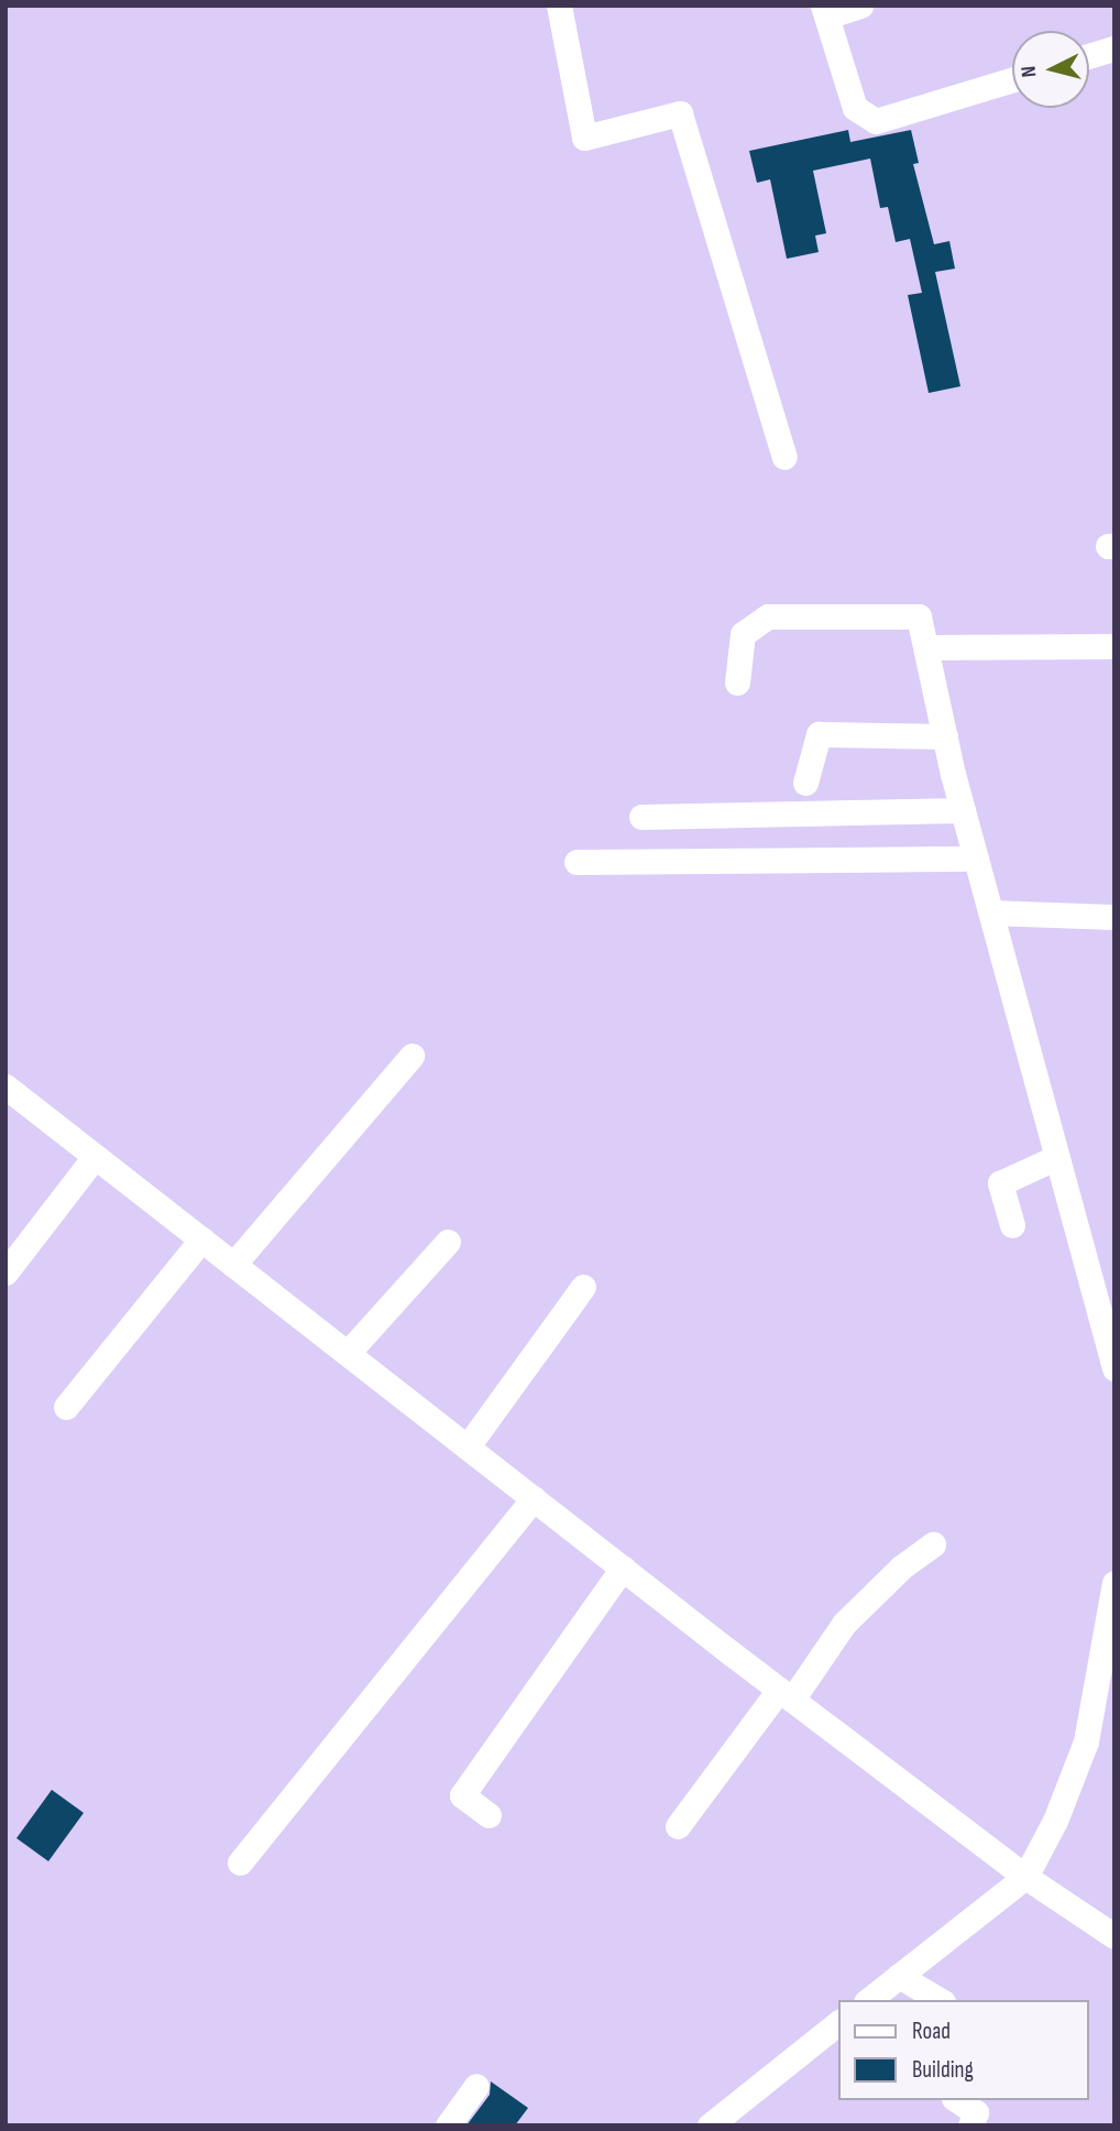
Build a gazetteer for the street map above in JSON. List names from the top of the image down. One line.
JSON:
{"legend":["Road","Building"],"north":"left"}
